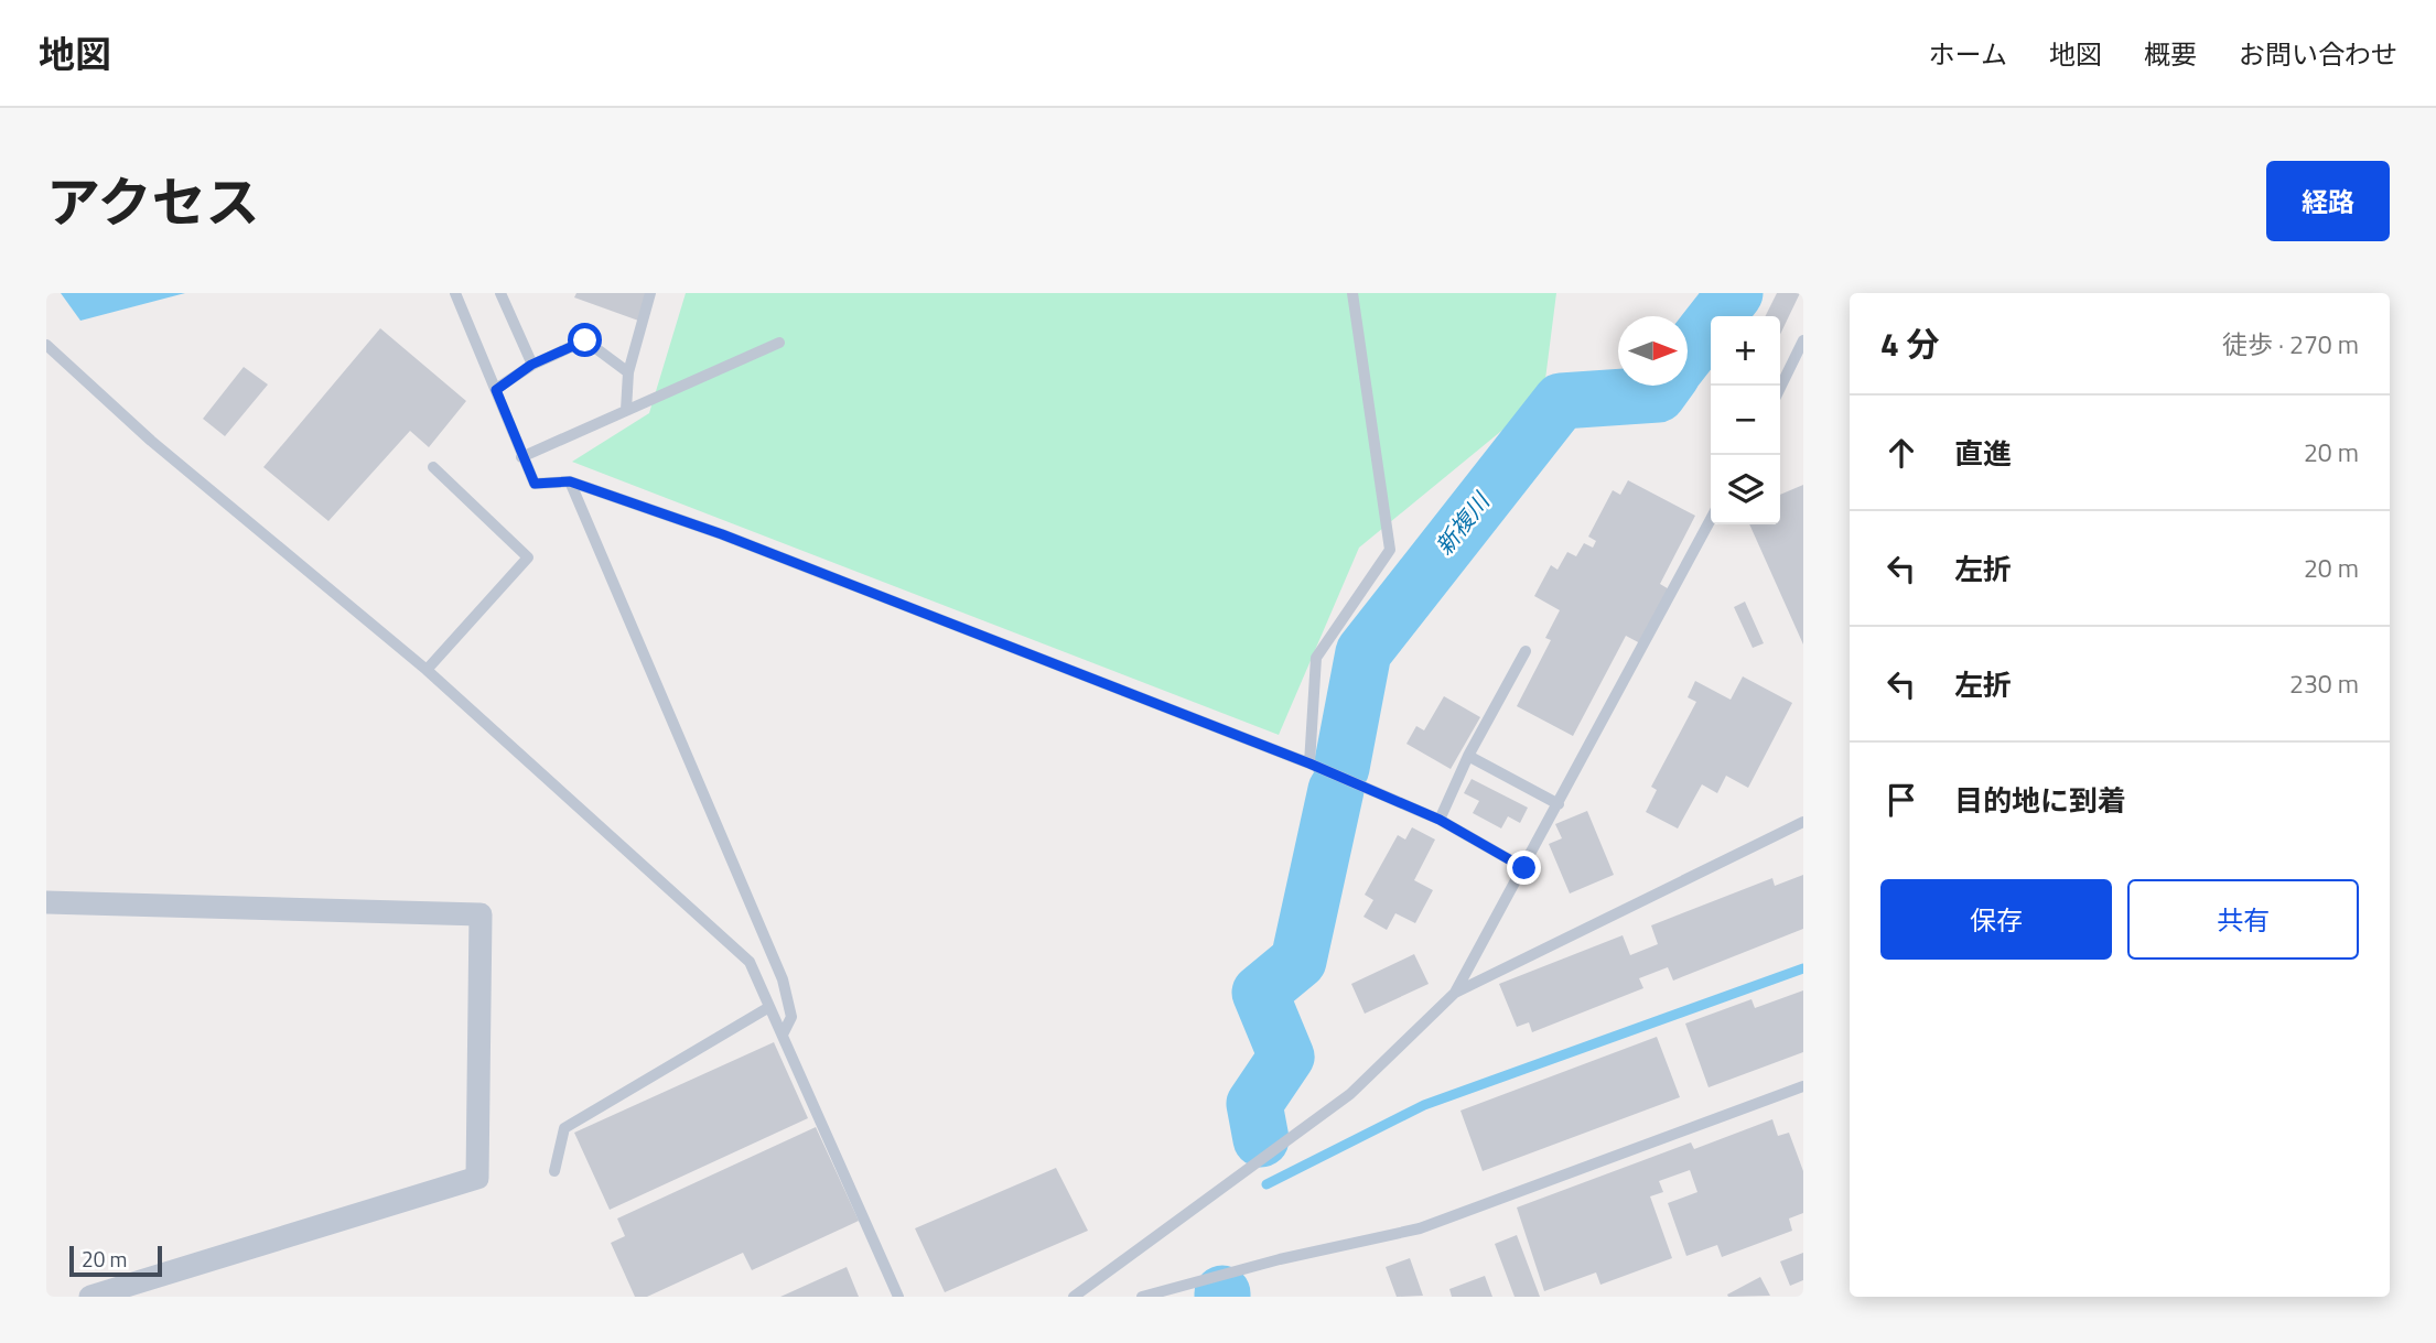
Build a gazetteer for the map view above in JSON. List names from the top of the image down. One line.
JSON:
{"water":["新複川"],"scale_bar":"20 m","north":"right","page":{"header":"地図","nav":["ホーム","地図","概要","お問い合わせ"],"title":"アクセス","buttons":["経路",["保存","共有"]],"heading":["4 分","徒歩 · 270 m"],"map_buttons":["+","−"],"list":[["直進","20 m"],["左折","20 m"],["左折","230 m"],"目的地に到着"],"scale":"20 m"}}
